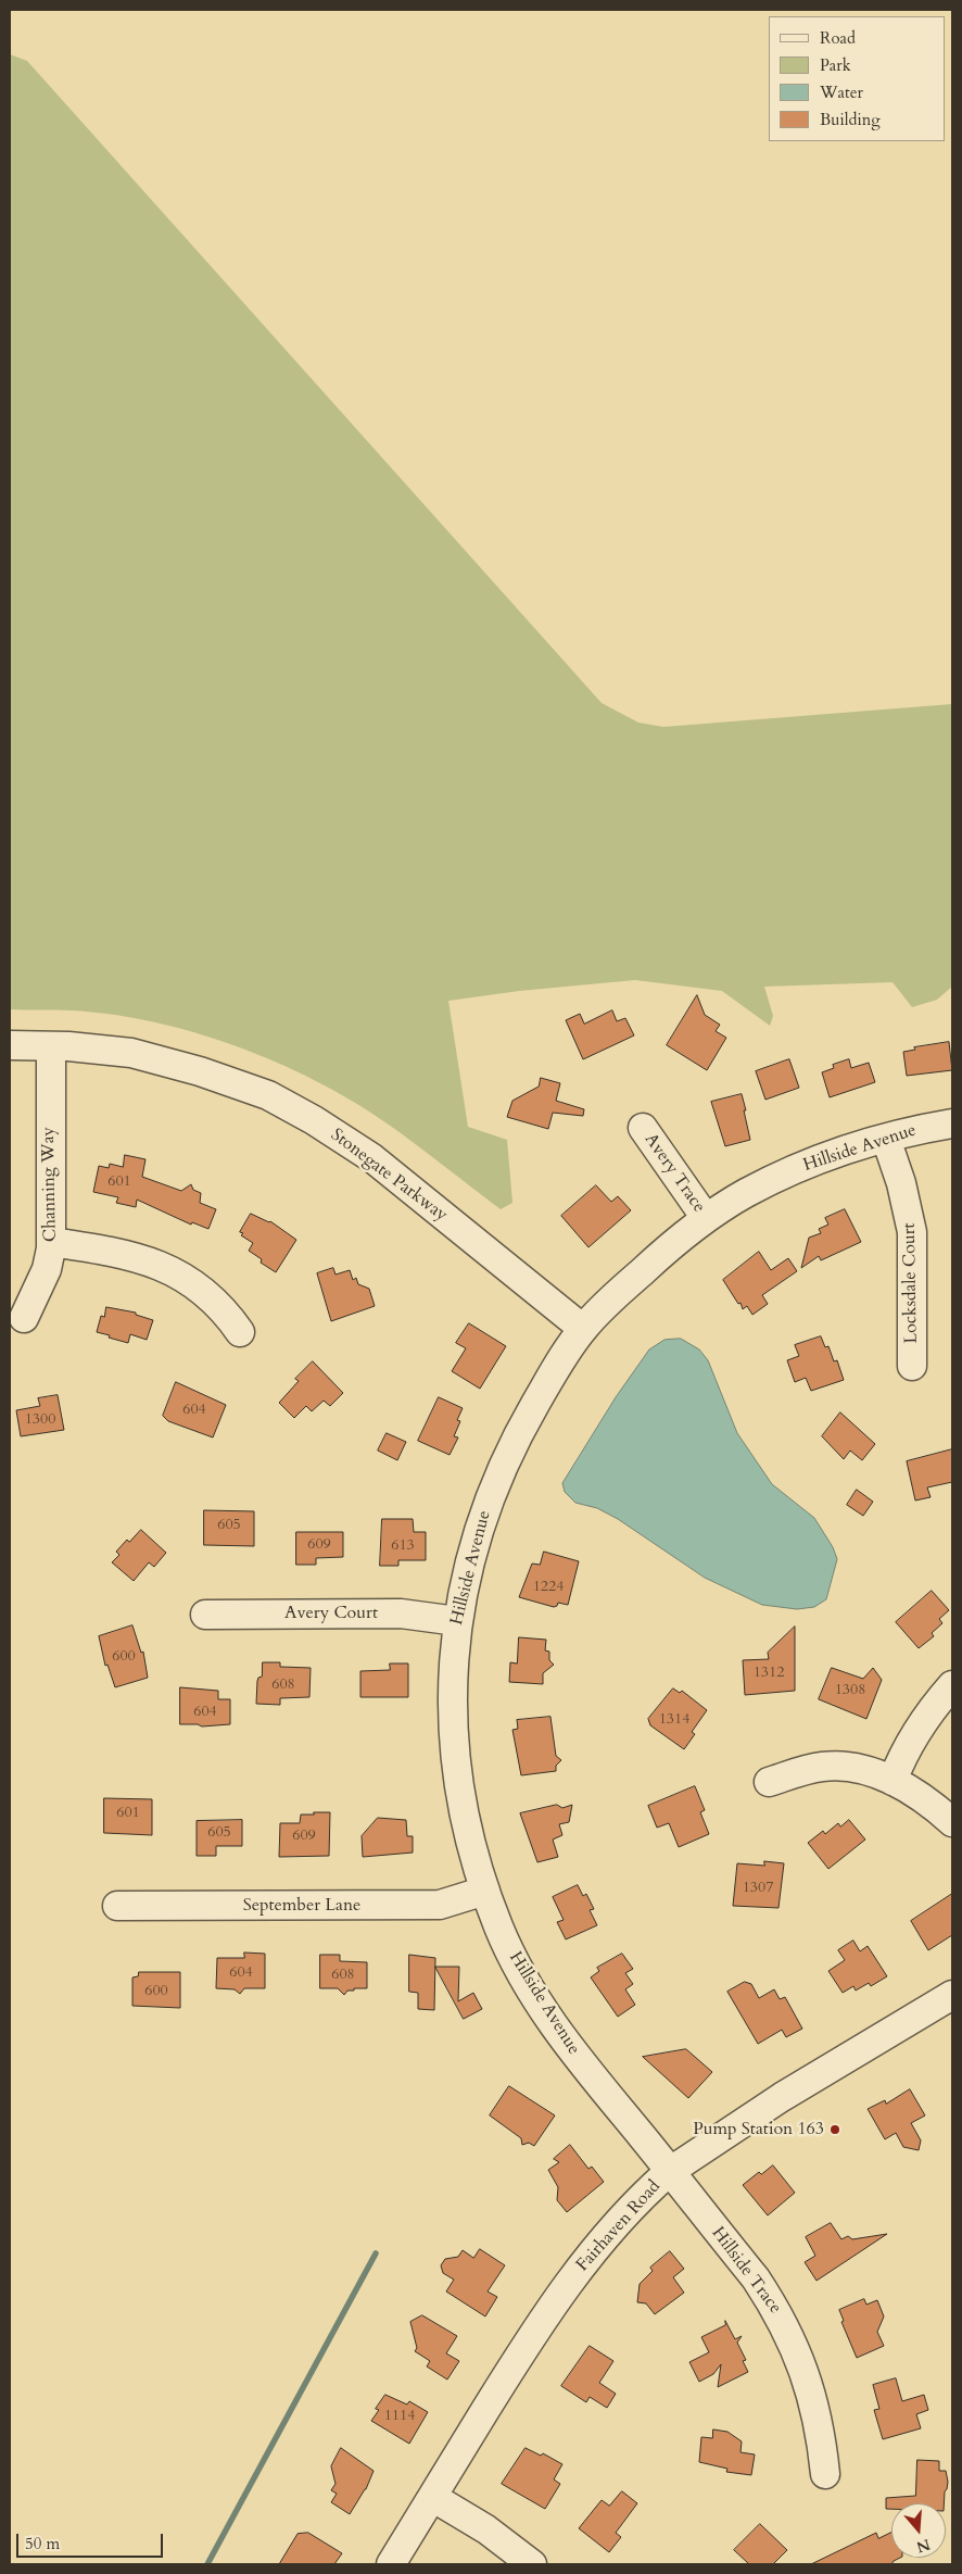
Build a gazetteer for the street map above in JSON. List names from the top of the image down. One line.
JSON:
{"streets":{"street":["Hillside Avenue","Avery Trace","Stonegate Parkway","Channing Way","Locksdale Court","Avery Court","September Lane","Fairhaven Road","Hillside Trace"]},"crossings":[["Hillside Avenue","Avery Trace"],["Hillside Avenue","Stonegate Parkway"],["Hillside Avenue","Locksdale Court"],["Hillside Avenue","Avery Court"],["Hillside Avenue","September Lane"],["Hillside Avenue","Fairhaven Road"],["Hillside Avenue","Hillside Trace"],["Stonegate Parkway","Channing Way"],["Fairhaven Road","Hillside Trace"]],"places":["Pump Station 163"],"house_numbers":["601","604","1300","605","609","613","1224","600","1312","608","1308","604","1314","601","605","609","1307","604","608","600","1114"],"legend":["Road","Park","Water","Building"],"scale_bar":"50 m","north":"bottom"}
